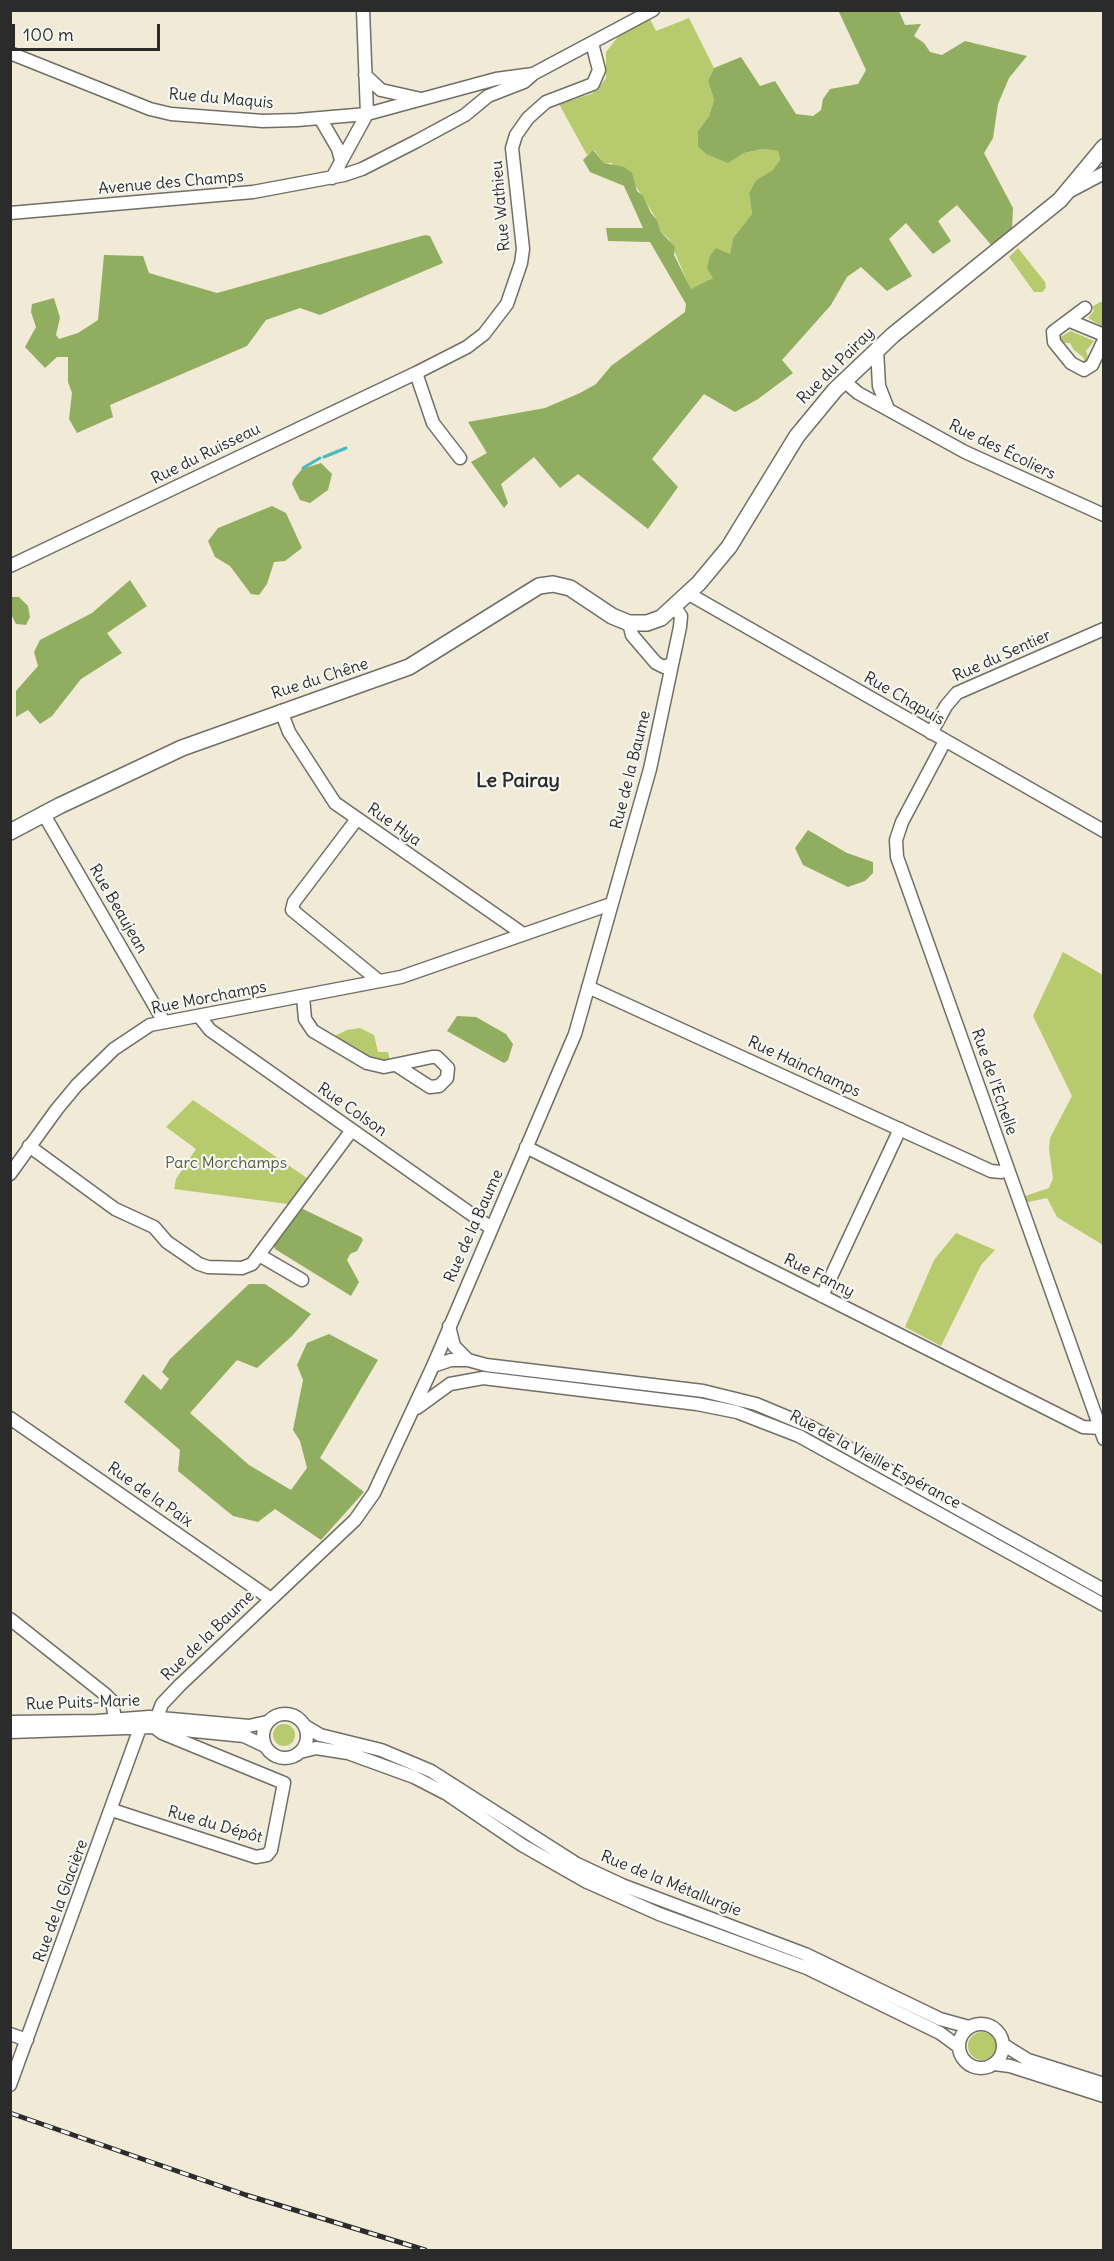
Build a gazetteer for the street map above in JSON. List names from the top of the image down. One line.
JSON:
{"streets":{"main road":["Rue du Pairay","Rue du Chêne"],"street":["Rue du Maquis","Avenue des Champs","Rue Wathieu","Rue des Écoliers","Rue du Ruisseau","Rue du Sentier","Rue Chapuis","Rue de la Baume","Rue Hya","Rue Beaujean","Rue Morchamps","Rue Hainchamps","Rue de l'Echelle","Rue Colson","Rue Fanny","Rue de la Vieille Espérance","Rue de la Paix","Rue Puits-Marie","Rue du Dépôt","Rue de la Métallurgie","Rue de la Glacière"]},"crossings":[["Rue du Maquis","Avenue des Champs"],["Avenue des Champs","Rue Wathieu"],["Rue Wathieu","Rue du Ruisseau"],["Rue du Pairay","Rue des Écoliers"],["Rue du Pairay","Rue du Chêne"],["Rue du Pairay","Rue Chapuis"],["Rue du Pairay","Rue de la Baume"],["Rue du Sentier","Rue Chapuis"],["Rue du Chêne","Rue Hya"],["Rue du Chêne","Rue Beaujean"],["Rue Chapuis","Rue de l'Echelle"],["Rue de la Baume","Rue Morchamps"],["Rue de la Baume","Rue Hainchamps"],["Rue de la Baume","Rue Colson"],["Rue de la Baume","Rue Fanny"],["Rue de la Baume","Rue de la Vieille Espérance"],["Rue de la Baume","Rue de la Paix"],["Rue de la Baume","Rue Puits-Marie"],["Rue de la Baume","Rue du Dépôt"],["Rue de la Baume","Rue de la Métallurgie"],["Rue Hya","Rue Morchamps"],["Rue Beaujean","Rue Morchamps"],["Rue Morchamps","Rue Colson"],["Rue Hainchamps","Rue de l'Echelle"],["Rue de l'Echelle","Rue Fanny"],["Rue Puits-Marie","Rue du Dépôt"],["Rue Puits-Marie","Rue de la Métallurgie"],["Rue Puits-Marie","Rue de la Glacière"],["Rue du Dépôt","Rue de la Métallurgie"],["Rue du Dépôt","Rue de la Glacière"]],"districts":["Le Pairay"],"parks":["Parc Morchamps"],"scale_bar":"100 m"}
